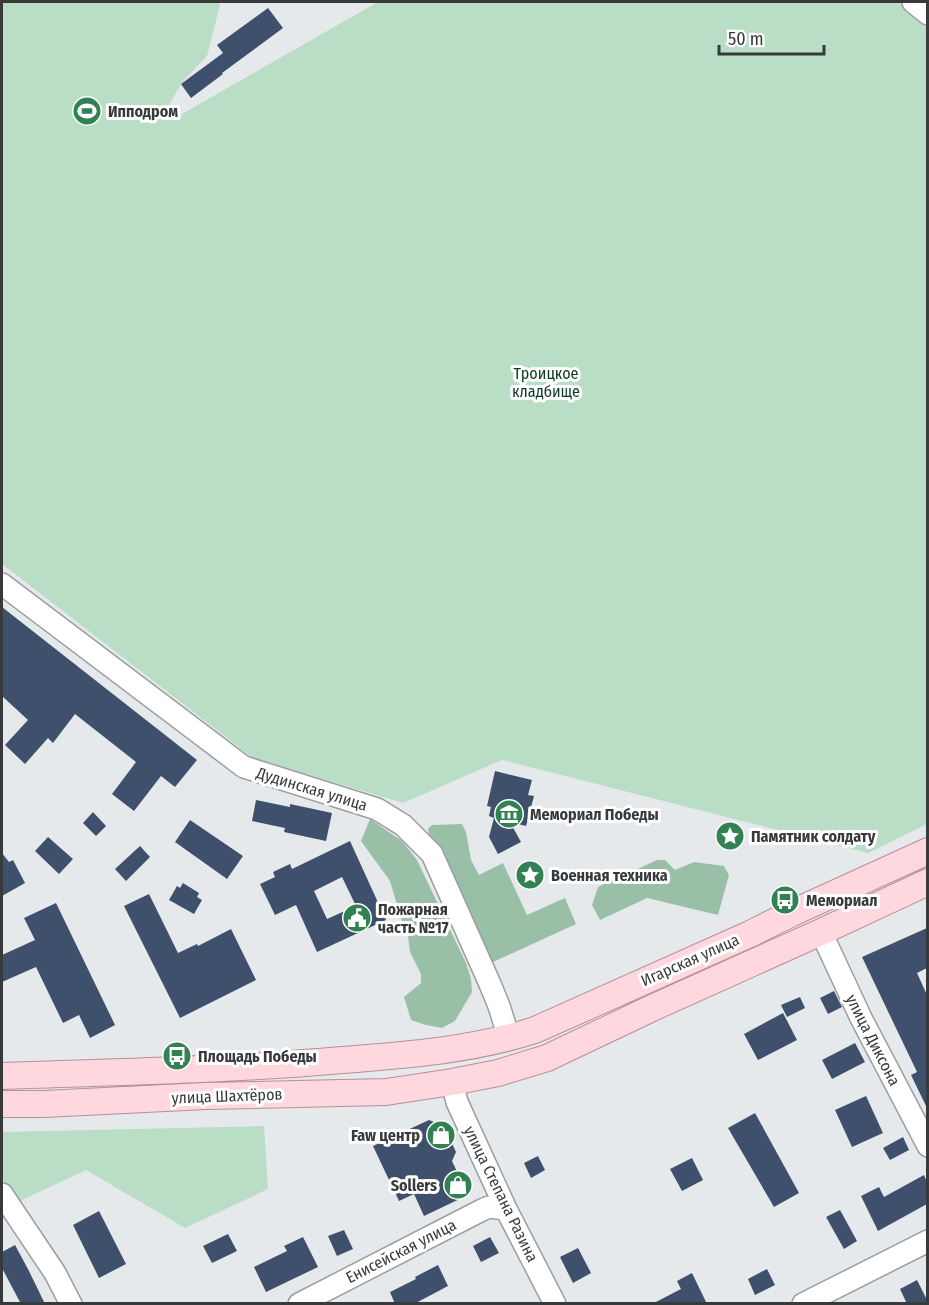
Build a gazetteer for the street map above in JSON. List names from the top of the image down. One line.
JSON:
{"streets":{"main road":["Игарская улица","улица Шахтёров"],"street":["Дудинская улица","улица Диксона","улица Степана Разина","Енисейская улица"]},"crossings":[["Дудинская улица","Игарская улица"],["Игарская улица","улица Диксона"],["Игарская улица","улица Шахтёров"],["Игарская улица","улица Степана Разина"],["улица Шахтёров","улица Степана Разина"],["улица Степана Разина","Енисейская улица"]],"parks":["Троицкое кладбище"],"places":{"sports":["Ипподром"],"museum":["Мемориал Победы"],"place":["Памятник солдату","Военная техника"],"bus stop":["Мемориал","Площадь Победы"],"public building":["Пожарная часть №17"],"shop":["Faw центр","Sollers"]},"scale_bar":"50 m"}
